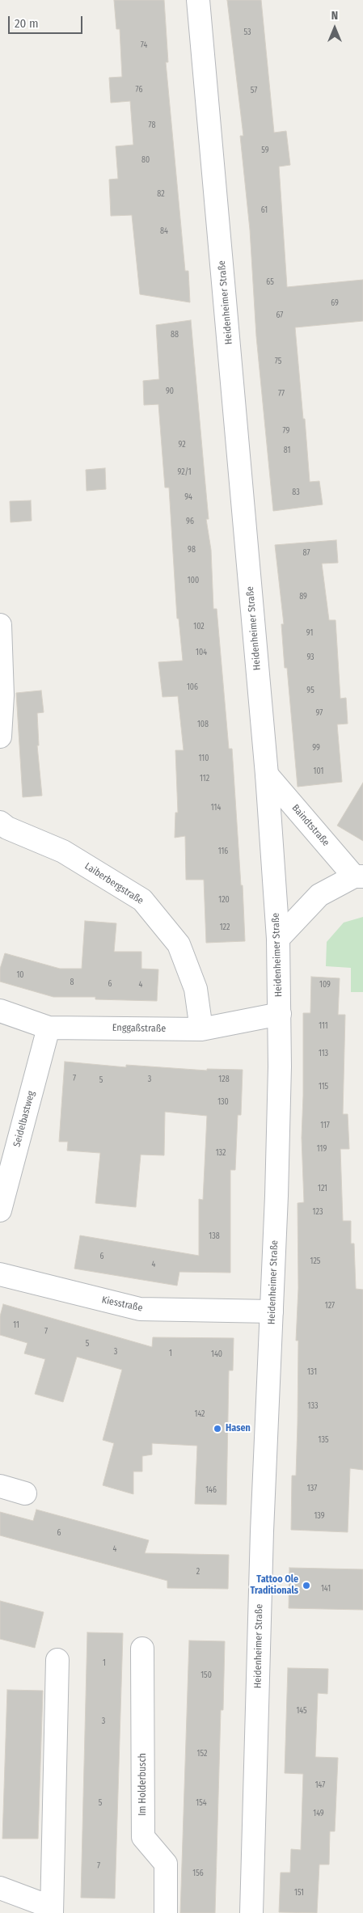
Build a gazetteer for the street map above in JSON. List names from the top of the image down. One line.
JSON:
{"streets":{"street":["Heidenheimer Straße","Baindtstraße","Laiberbergstraße","Enggaßstraße","Seidelbastweg","Kiesstraße","Im Holderbusch"]},"crossings":[["Heidenheimer Straße","Baindtstraße"],["Heidenheimer Straße","Enggaßstraße"],["Heidenheimer Straße","Kiesstraße"],["Laiberbergstraße","Enggaßstraße"],["Enggaßstraße","Seidelbastweg"]],"places":["Hasen","Tattoo Ole Traditionals"],"house_numbers":["53","74","76","57","78","59","80","82","61","84","65","69","67","88","75","90","77","79","92","81","92/1","83","94","96","98","87","100","89","102","91","104","93","106","95","97","108","99","110","101","112","114","116","120","122","10","8","6","4","109","111","113","7","3","128","5","115","130","117","119","132","121","123","138","6","125","4","127","11","7","5","3","1","140","131","133","142","135","137","146","139","6","4","2","141","1","150","145","3","152","147","5","154","149","7","156","151"],"scale_bar":"20 m","north":"top"}
